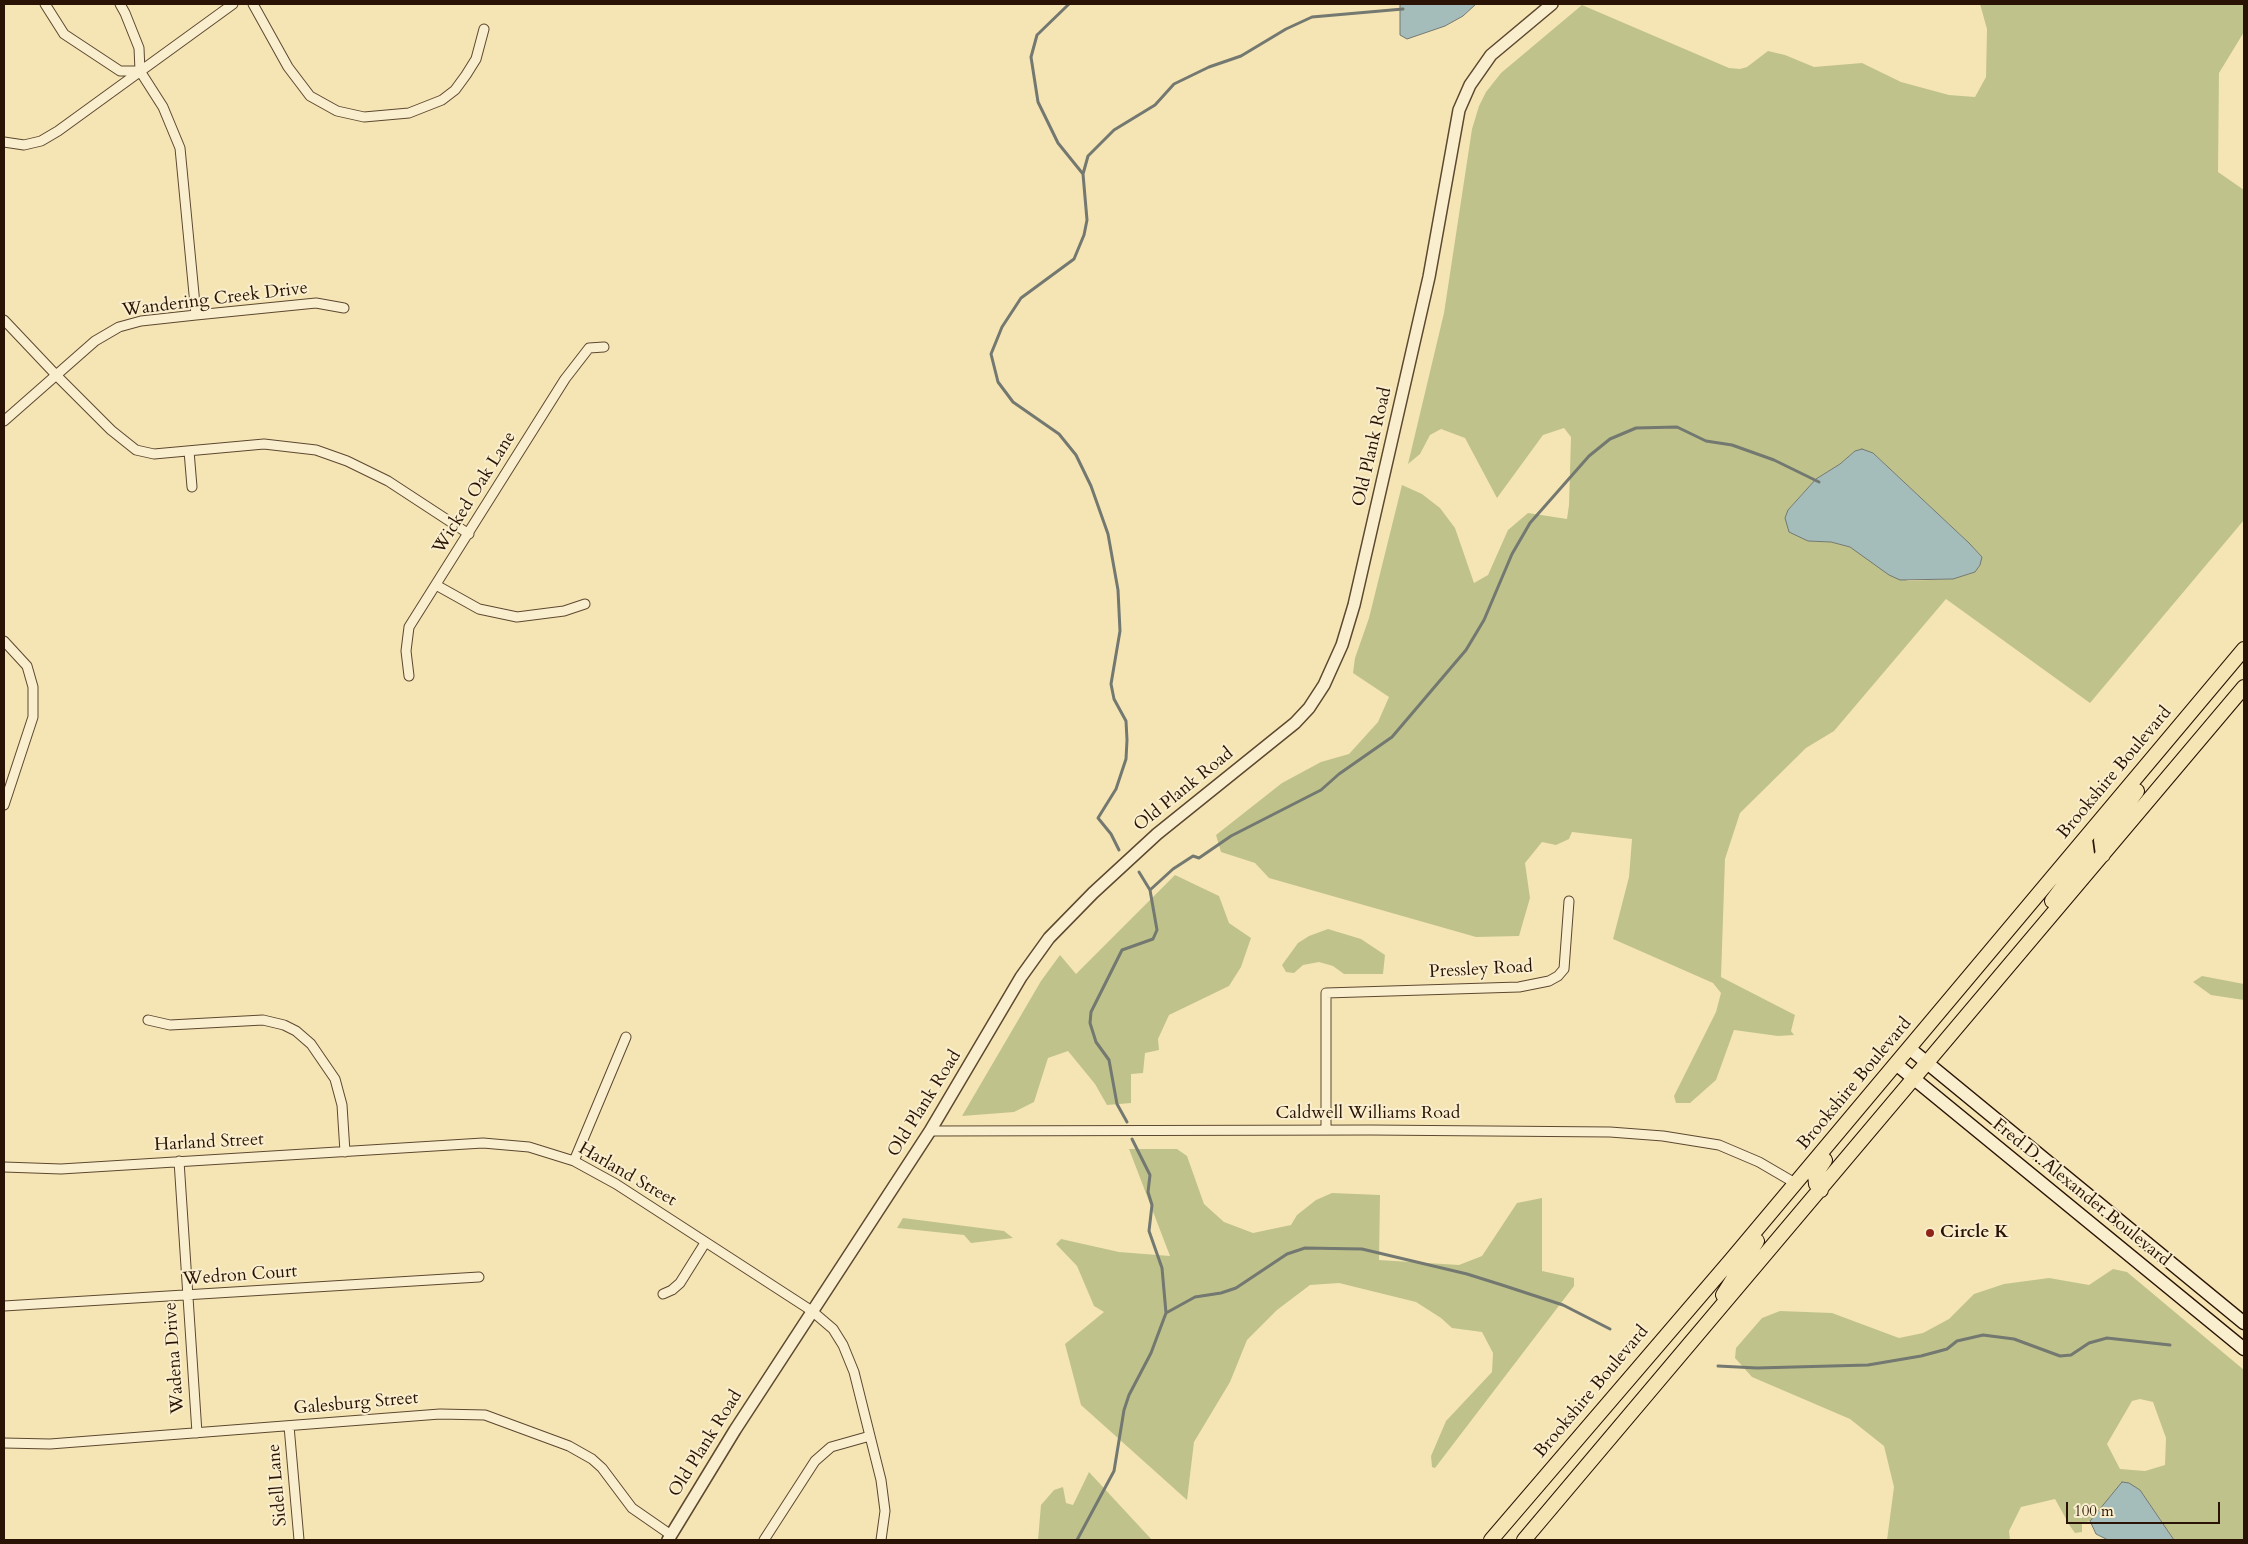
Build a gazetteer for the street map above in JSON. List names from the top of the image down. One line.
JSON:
{"streets":{"highway":["Brookshire Boulevard"],"main road":["Fred D. Alexander Boulevard"],"street":["Wandering Creek Drive","Old Plank Road","Wicked Oak Lane","Pressley Road","Caldwell Williams Road","Harland Street","Wedron Court","Wadena Drive","Galesburg Street","Sidell Lane"]},"crossings":[["Old Plank Road","Caldwell Williams Road"],["Old Plank Road","Harland Street"],["Old Plank Road","Galesburg Street"],["Brookshire Boulevard","Caldwell Williams Road"],["Brookshire Boulevard","Fred D. Alexander Boulevard"],["Pressley Road","Caldwell Williams Road"],["Harland Street","Wadena Drive"],["Wedron Court","Wadena Drive"],["Wadena Drive","Galesburg Street"],["Galesburg Street","Sidell Lane"]],"places":["Circle K"],"scale_bar":"100 m"}
